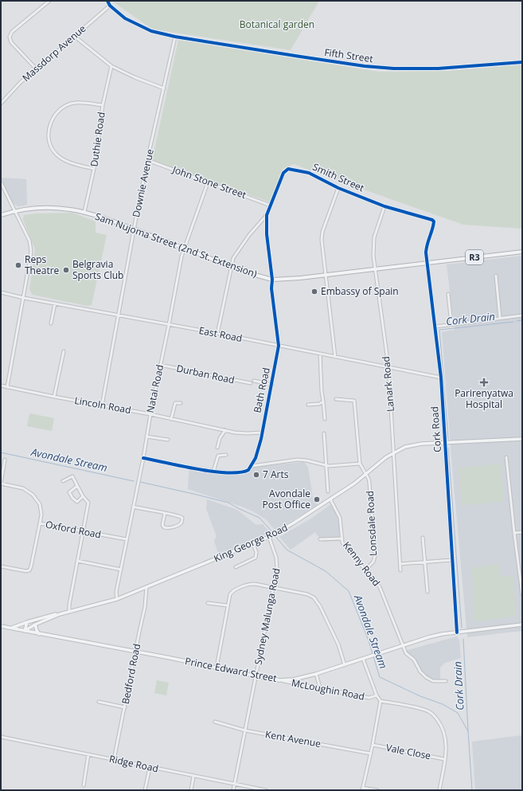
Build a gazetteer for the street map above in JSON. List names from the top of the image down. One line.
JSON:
{"streets":{"highway":["Sam Nujoma Street (2nd St. Extension)","R3"],"main road":["King George Road","Prince Edward Street"],"street":["Massdorp Avenue","Fifth Street","Duthie Road","Smith Street","John Stone Street","Downie Avenue","East Road","Durban Road","Lanark Road","Natal Road","Bath Road","Lincoln Road","Cork Road","Lonsdale Road","Oxford Road","Kenny Road","Sydney Malunga Road","Bedford Road","McLoughin Road","Kent Avenue","Vale Close","Ridge Road"]},"crossings":[["Massdorp Avenue","Fifth Street"],["Fifth Street","Downie Avenue"],["Duthie Road","Sam Nujoma Street (2nd St. Extension)"],["Smith Street","John Stone Street"],["Smith Street","Lanark Road"],["Smith Street","Bath Road"],["Smith Street","Cork Road"],["John Stone Street","Downie Avenue"],["John Stone Street","Natal Road"],["John Stone Street","Bath Road"],["Downie Avenue","Sam Nujoma Street (2nd St. Extension)"],["Downie Avenue","East Road"],["Downie Avenue","Lincoln Road"],["Sam Nujoma Street (2nd St. Extension)","Lanark Road"],["Sam Nujoma Street (2nd St. Extension)","Natal Road"],["Sam Nujoma Street (2nd St. Extension)","Bath Road"],["Sam Nujoma Street (2nd St. Extension)","Cork Road"],["East Road","Lanark Road"],["East Road","Natal Road"],["East Road","Bath Road"],["East Road","Cork Road"],["Durban Road","Natal Road"],["Lanark Road","King George Road"],["Natal Road","Lincoln Road"],["Natal Road","Oxford Road"],["Natal Road","King George Road"],["Bath Road","Lincoln Road"],["Cork Road","King George Road"],["Cork Road","Prince Edward Street"],["Lonsdale Road","King George Road"],["Lonsdale Road","Kenny Road"],["King George Road","Kenny Road"],["King George Road","Sydney Malunga Road"],["King George Road","Prince Edward Street"],["King George Road","Bedford Road"],["Kenny Road","Prince Edward Street"],["Sydney Malunga Road","Prince Edward Street"],["Sydney Malunga Road","Kent Avenue"],["Sydney Malunga Road","Ridge Road"],["Prince Edward Street","Bedford Road"],["Prince Edward Street","McLoughin Road"],["Bedford Road","Ridge Road"]],"water":["Cork Drain","Avondale Stream"],"parks":["Botanical garden"],"places":{"other":["Reps Theatre","Belgravia Sports Club","Embassy of Spain","7 Arts","Avondale Post Office"],"health":["Parirenyatwa Hospital"]}}
